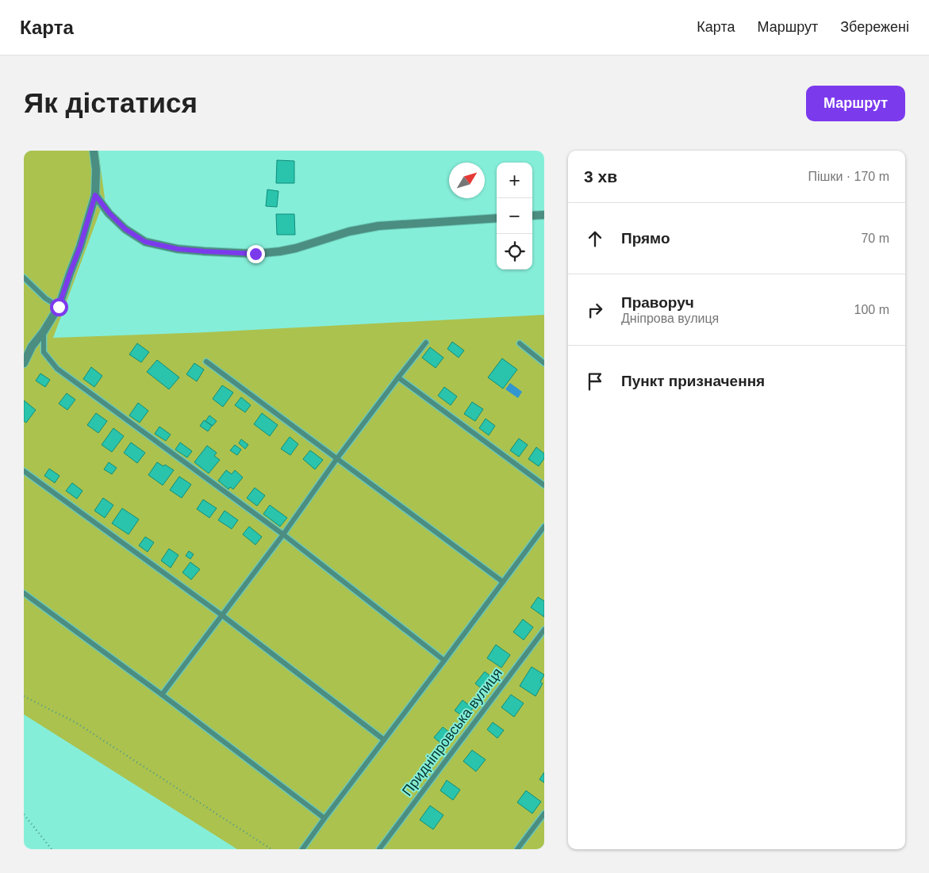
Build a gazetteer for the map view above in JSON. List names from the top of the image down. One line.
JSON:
{"streets":{"lane":["Придніпровська вулиця"]},"north":"top right","page":{"header":"Карта","nav":["Карта","Маршрут","Збережені"],"buttons":"Маршрут","title":"Як дістатися","heading":["3 хв","Пішки · 170 m"],"map_buttons":["+","−"],"list":[["Прямо","70 m"],["Праворуч","Дніпрова вулиця","100 m"],"Пункт призначення"]}}
